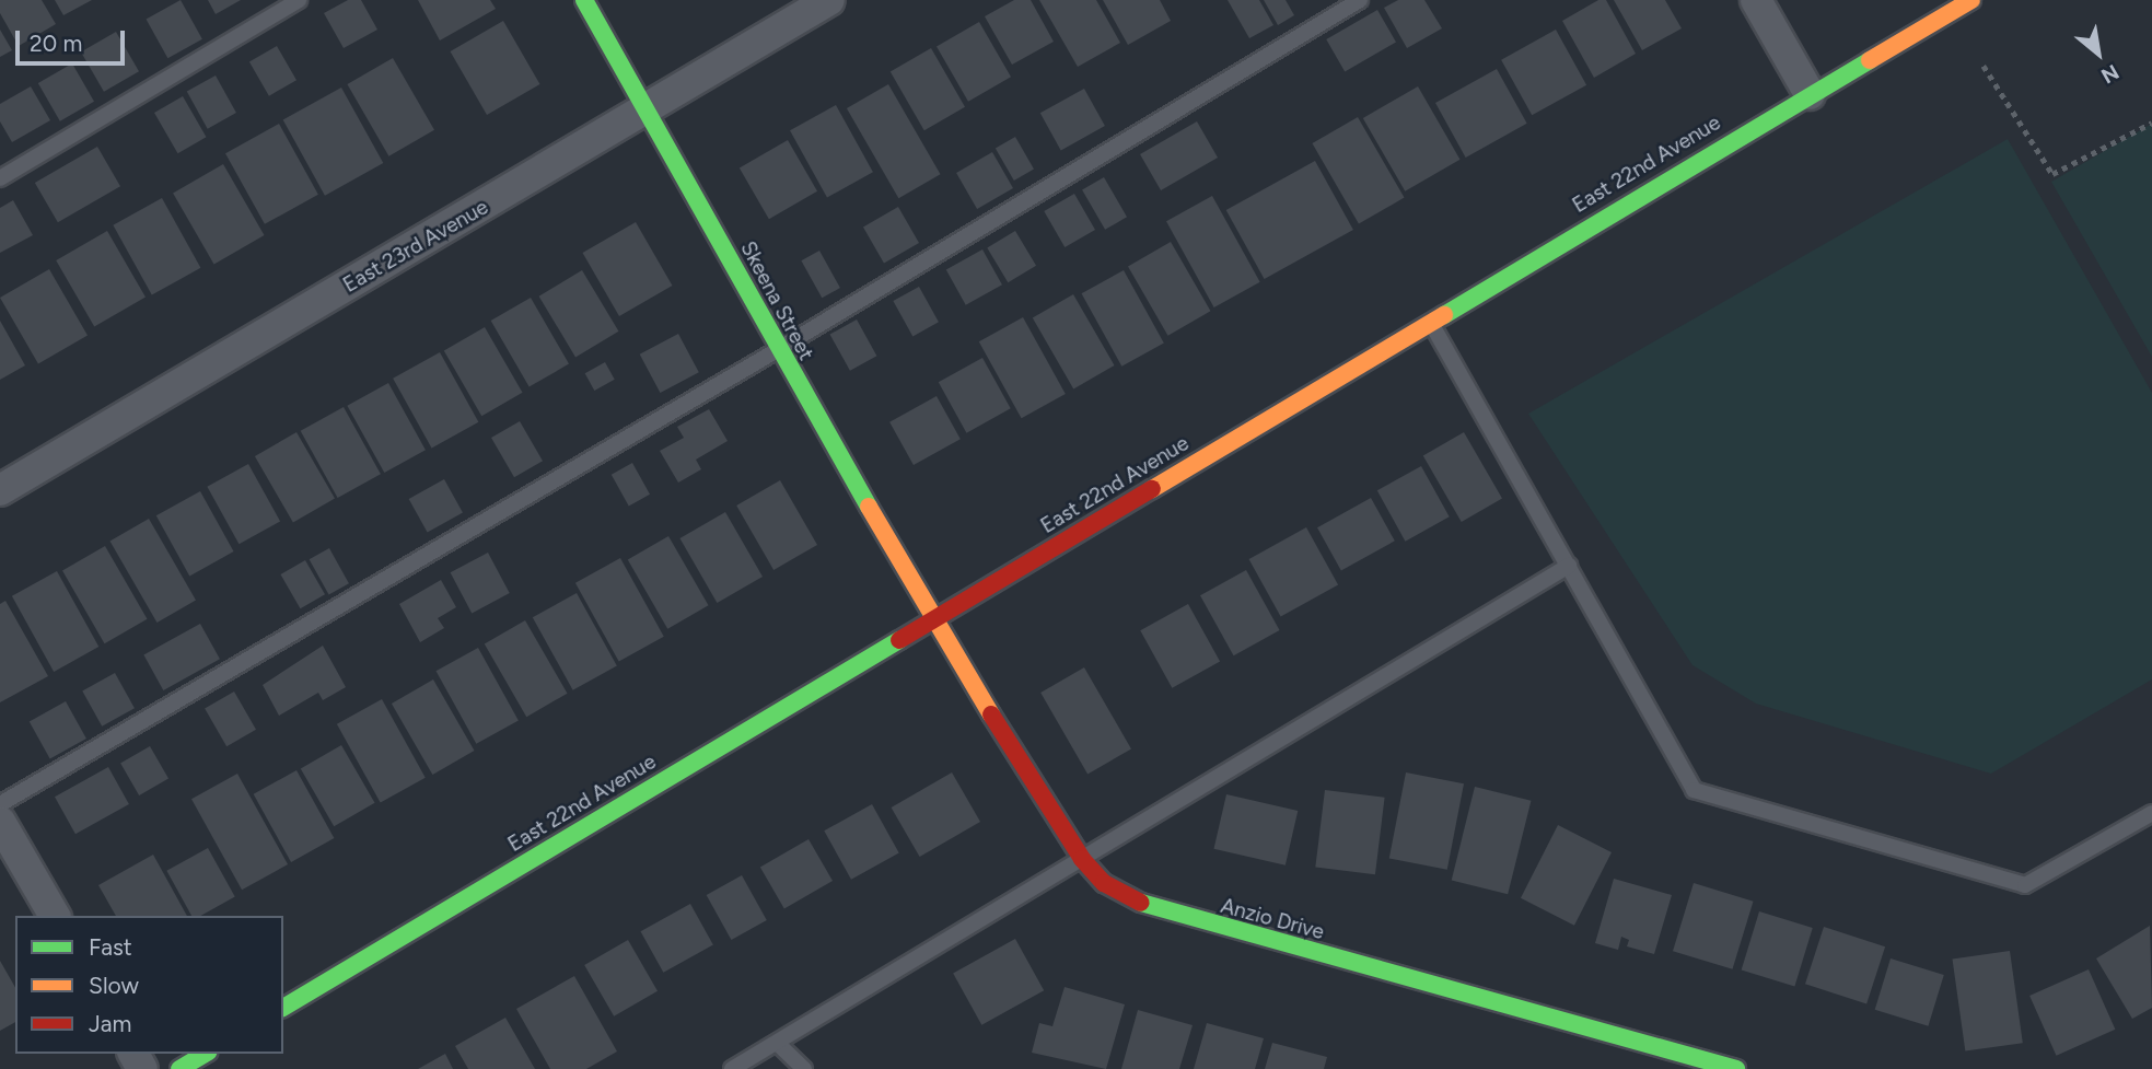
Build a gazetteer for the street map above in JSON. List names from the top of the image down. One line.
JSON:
{"streets":{"street":["East 22nd Avenue","East 23rd Avenue","Skeena Street","Anzio Drive"]},"crossings":[["East 22nd Avenue","Skeena Street"],["East 22nd Avenue","Anzio Drive"],["East 23rd Avenue","Skeena Street"],["Skeena Street","Anzio Drive"]],"legend":["Fast","Slow","Jam"],"scale_bar":"20 m","north":"bottom right"}
